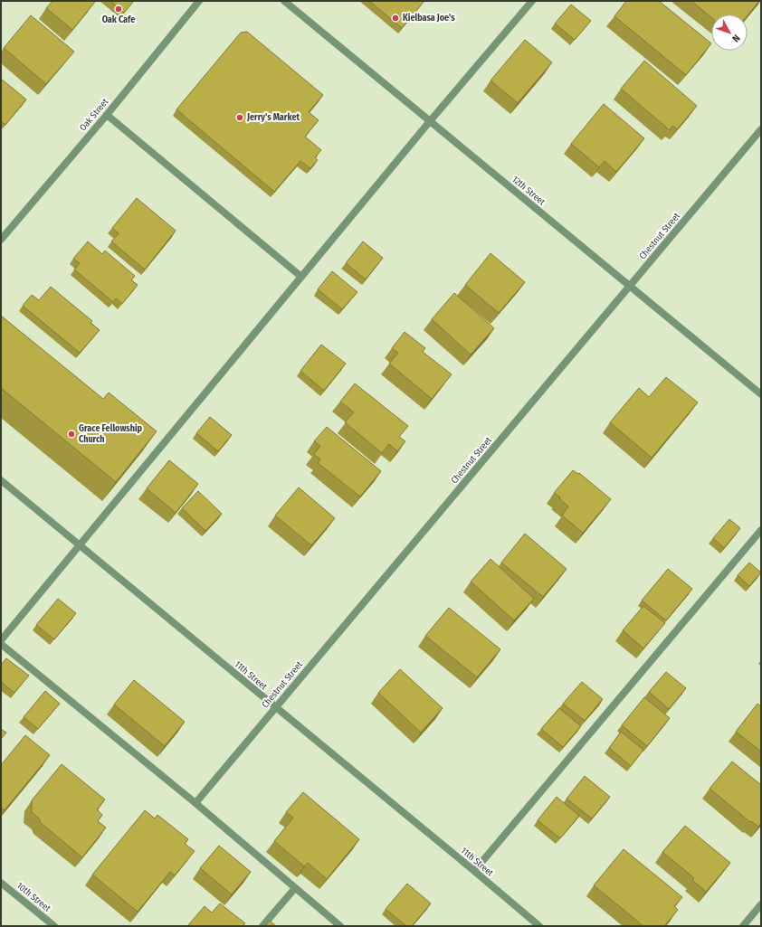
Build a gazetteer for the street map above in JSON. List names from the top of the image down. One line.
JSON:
{"streets":{"street":["Oak Street","12th Street","Chestnut Street","11th Street","10th Street"]},"crossings":[["12th Street","Chestnut Street"],["Chestnut Street","11th Street"]],"places":["Oak Cafe","Kielbasa Joe's","Jerry's Market","Grace Fellowship Church"],"north":"bottom right"}
